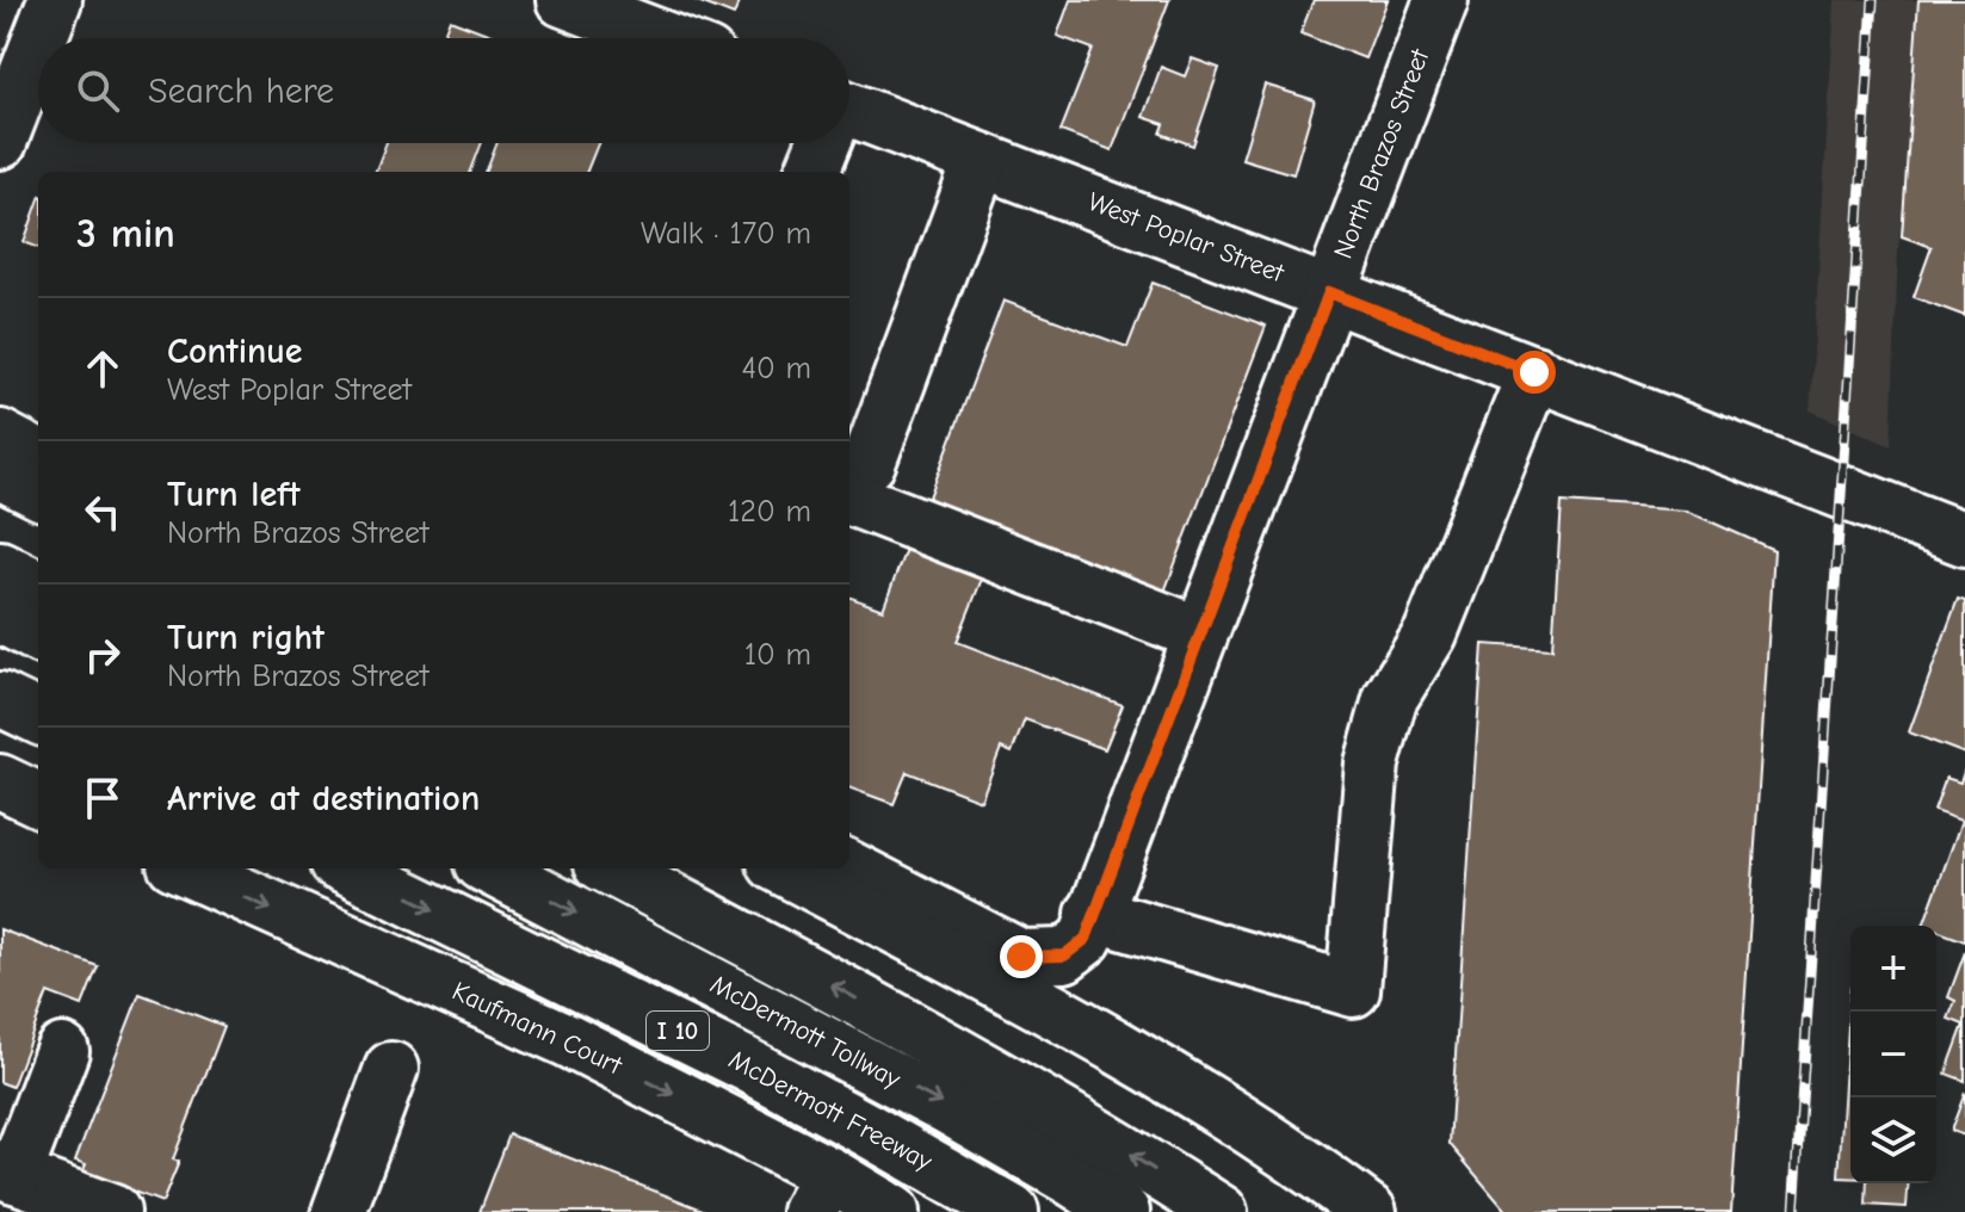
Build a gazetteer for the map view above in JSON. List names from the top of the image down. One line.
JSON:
{"streets":{"main road":["North Brazos Street","West Poplar Street","Kaufmann Court","I 10","McDermott Tollway","McDermott Freeway"]},"crossings":[["North Brazos Street","West Poplar Street"]],"page":{"search":"Search here","heading":["3 min","Walk · 170 m"],"list":[["Continue","West Poplar Street","40 m"],["Turn left","North Brazos Street","120 m"],["Turn right","North Brazos Street","10 m"],"Arrive at destination"],"map_buttons":["+","−"]}}
